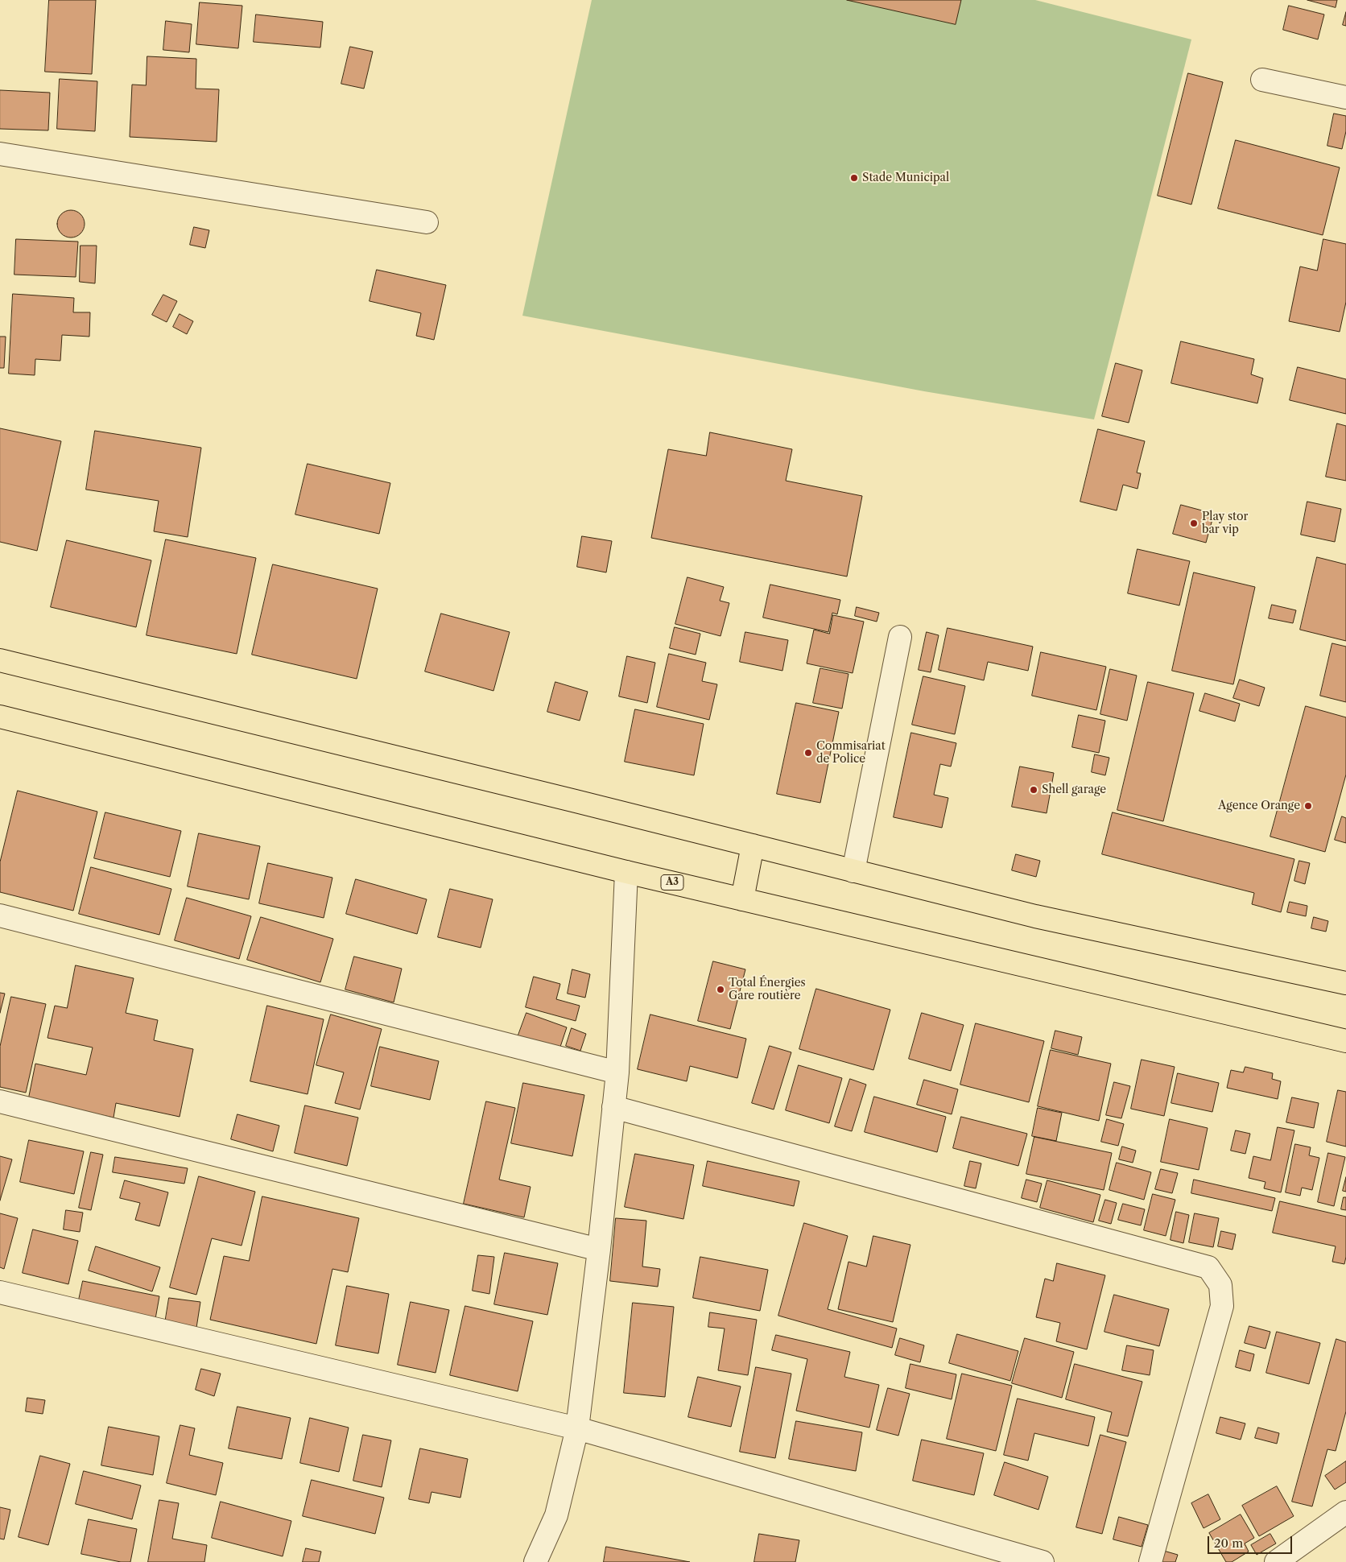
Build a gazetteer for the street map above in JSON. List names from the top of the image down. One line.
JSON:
{"streets":{"highway":["A3"]},"places":["Stade Municipal","Play stor bar vip","Commisariat de Police","Shell garage","Agence Orange","Total Énergies Gare routière"],"scale_bar":"20 m"}
